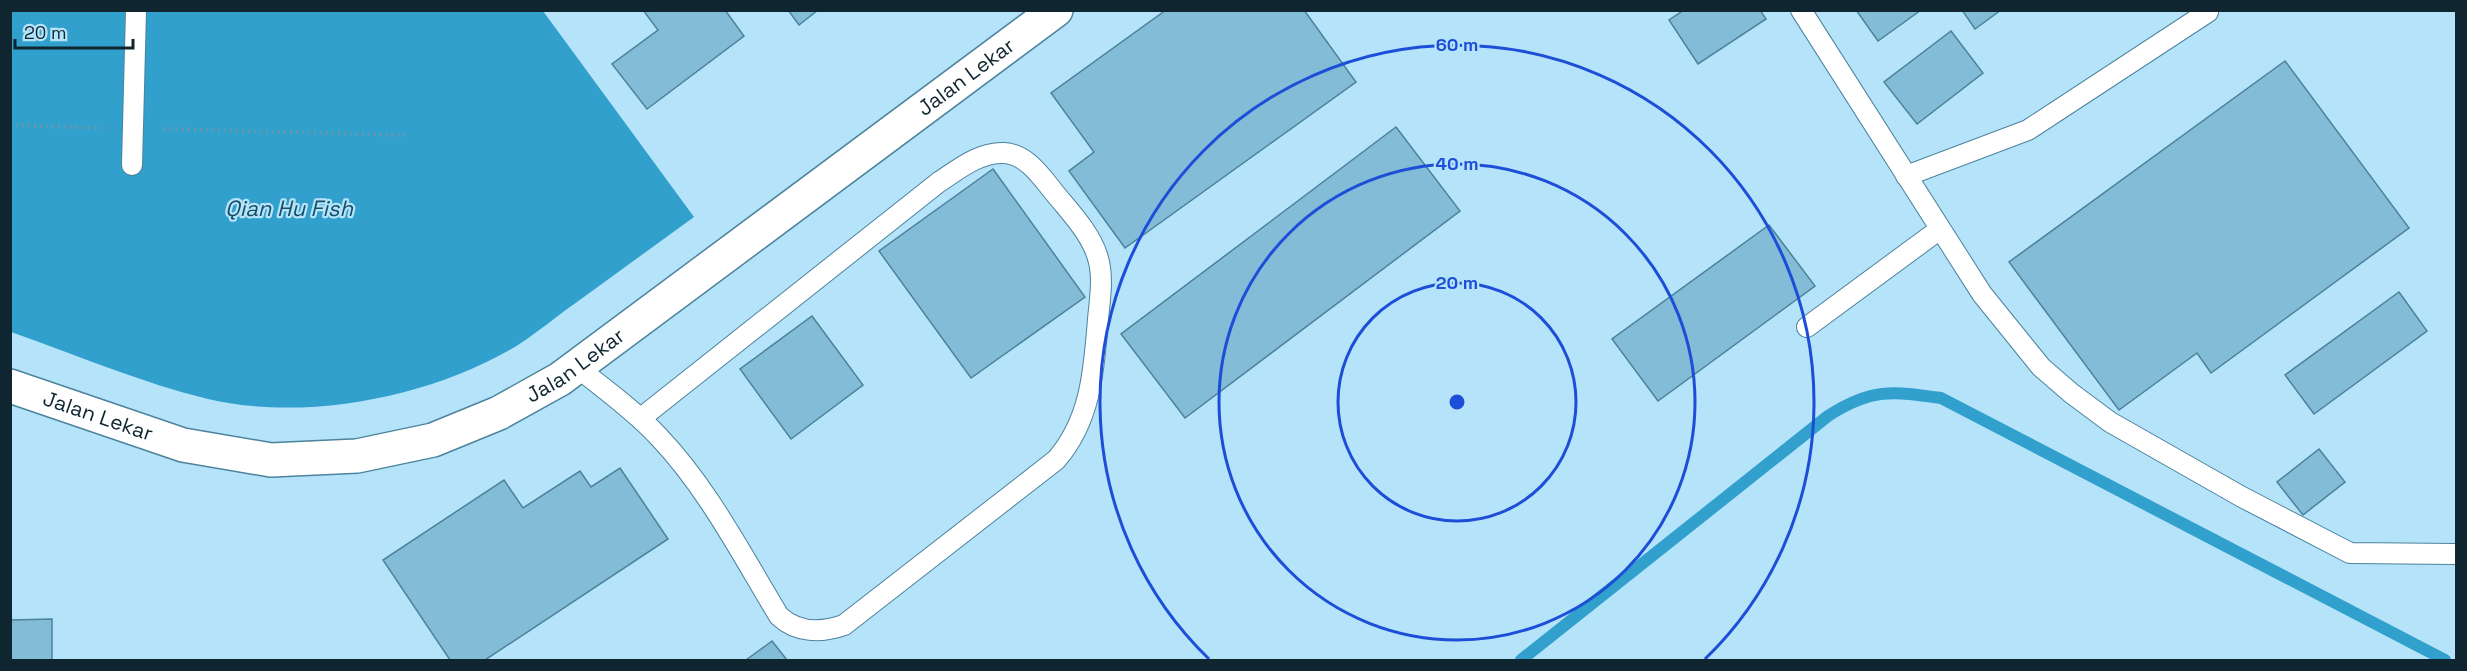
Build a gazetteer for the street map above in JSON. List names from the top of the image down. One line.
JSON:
{"streets":{"street":["Jalan Lekar"]},"water":["Qian Hu Fish"],"scale_bar":"20 m","rings":["60 m","40 m","20 m"]}
